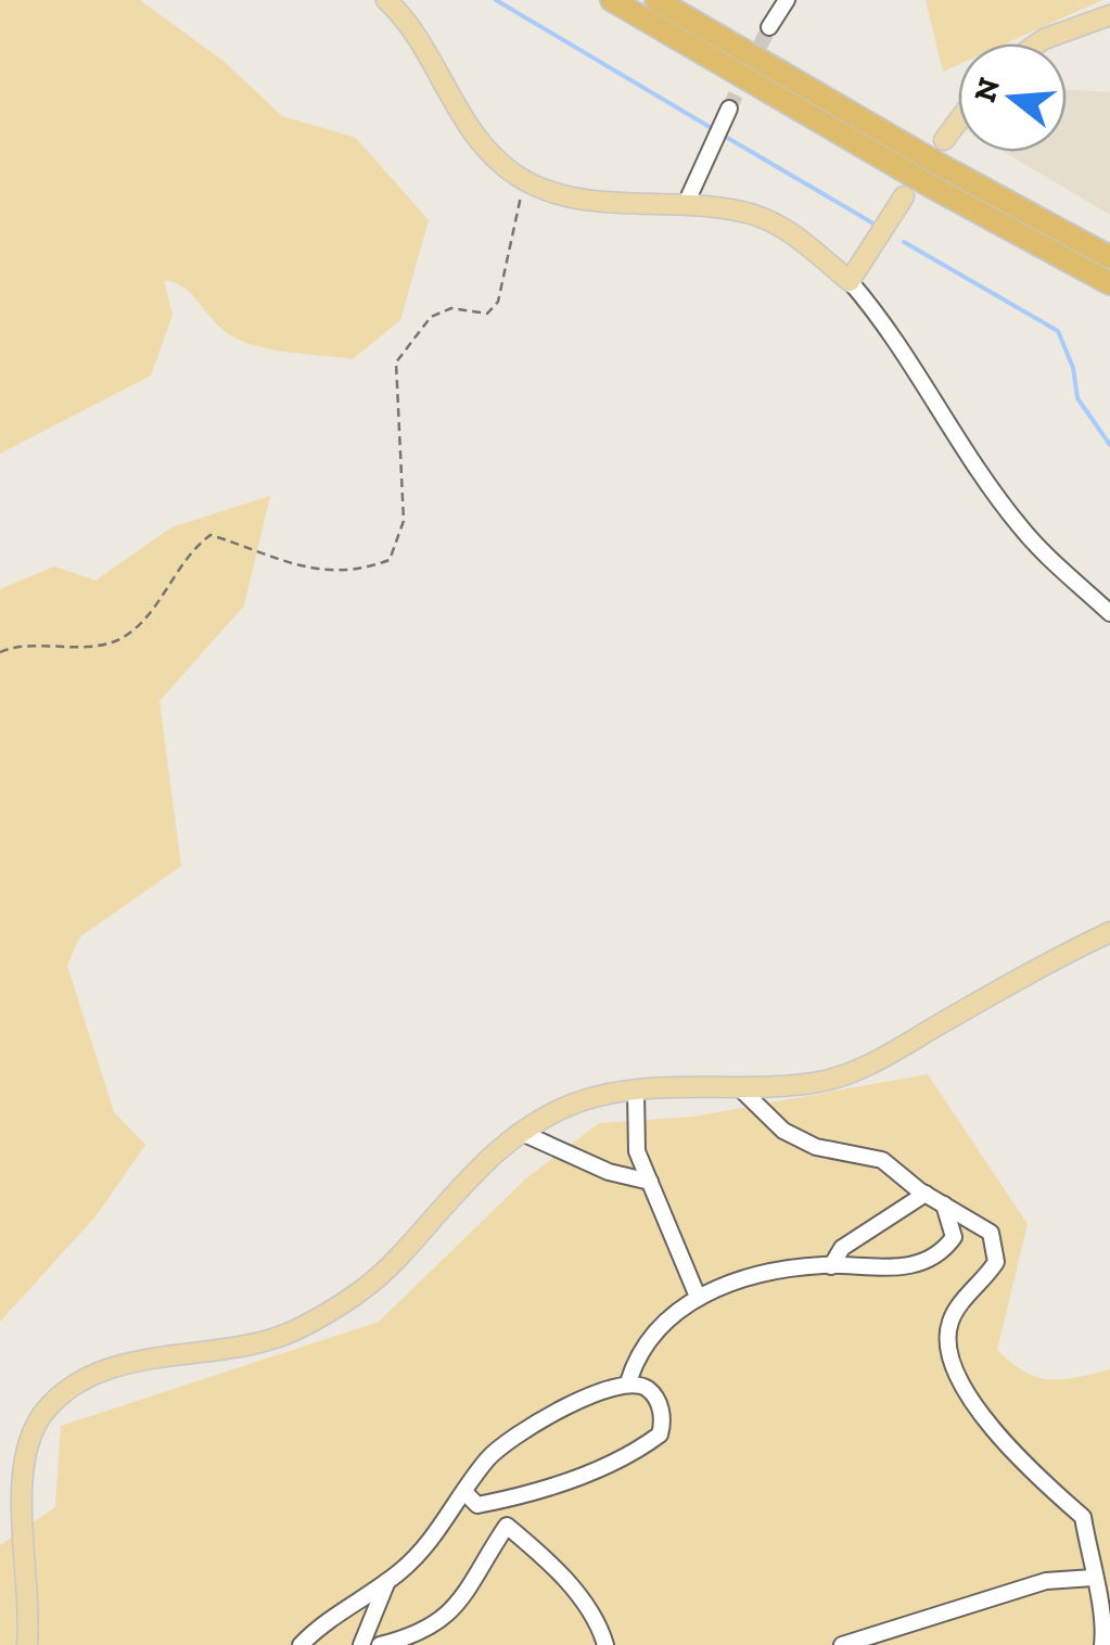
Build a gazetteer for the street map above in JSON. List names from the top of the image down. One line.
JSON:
{"north":"left"}
